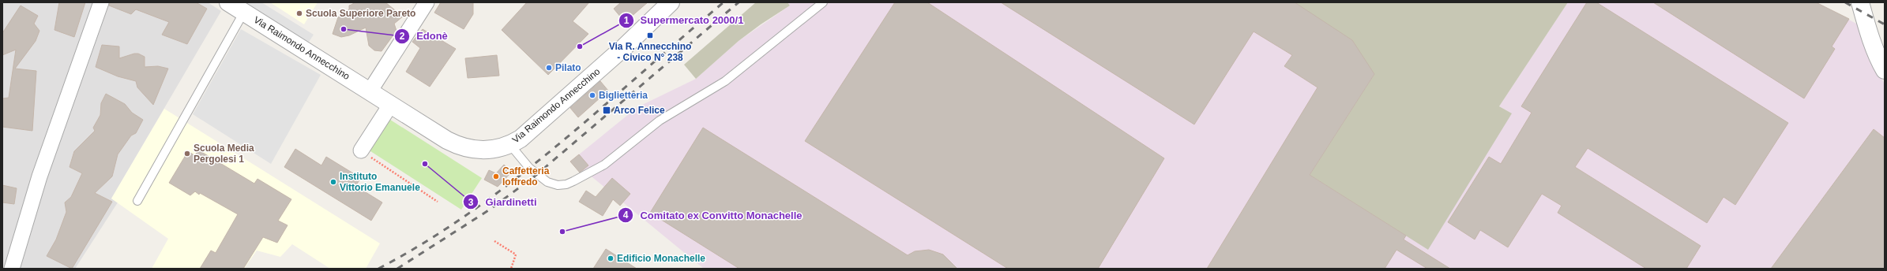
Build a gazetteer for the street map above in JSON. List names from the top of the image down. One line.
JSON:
{"streets":{"street":["Via Raimondo Annecchino"]},"places":{"other":["Scuola Superiore Pareto","Edonè","Supermercato 2000/1","Pilato","Biglietteria","Scuola Media Pergolesi 1","Giardinetti","Caffetteria Ioffredo","Instituto Vittorio Emanuele","Comitato ex Convitto Monachelle","Edificio Monachelle"],"transit":["Via R. Annecchino - Civico N° 238","Arco Felice"]}}
